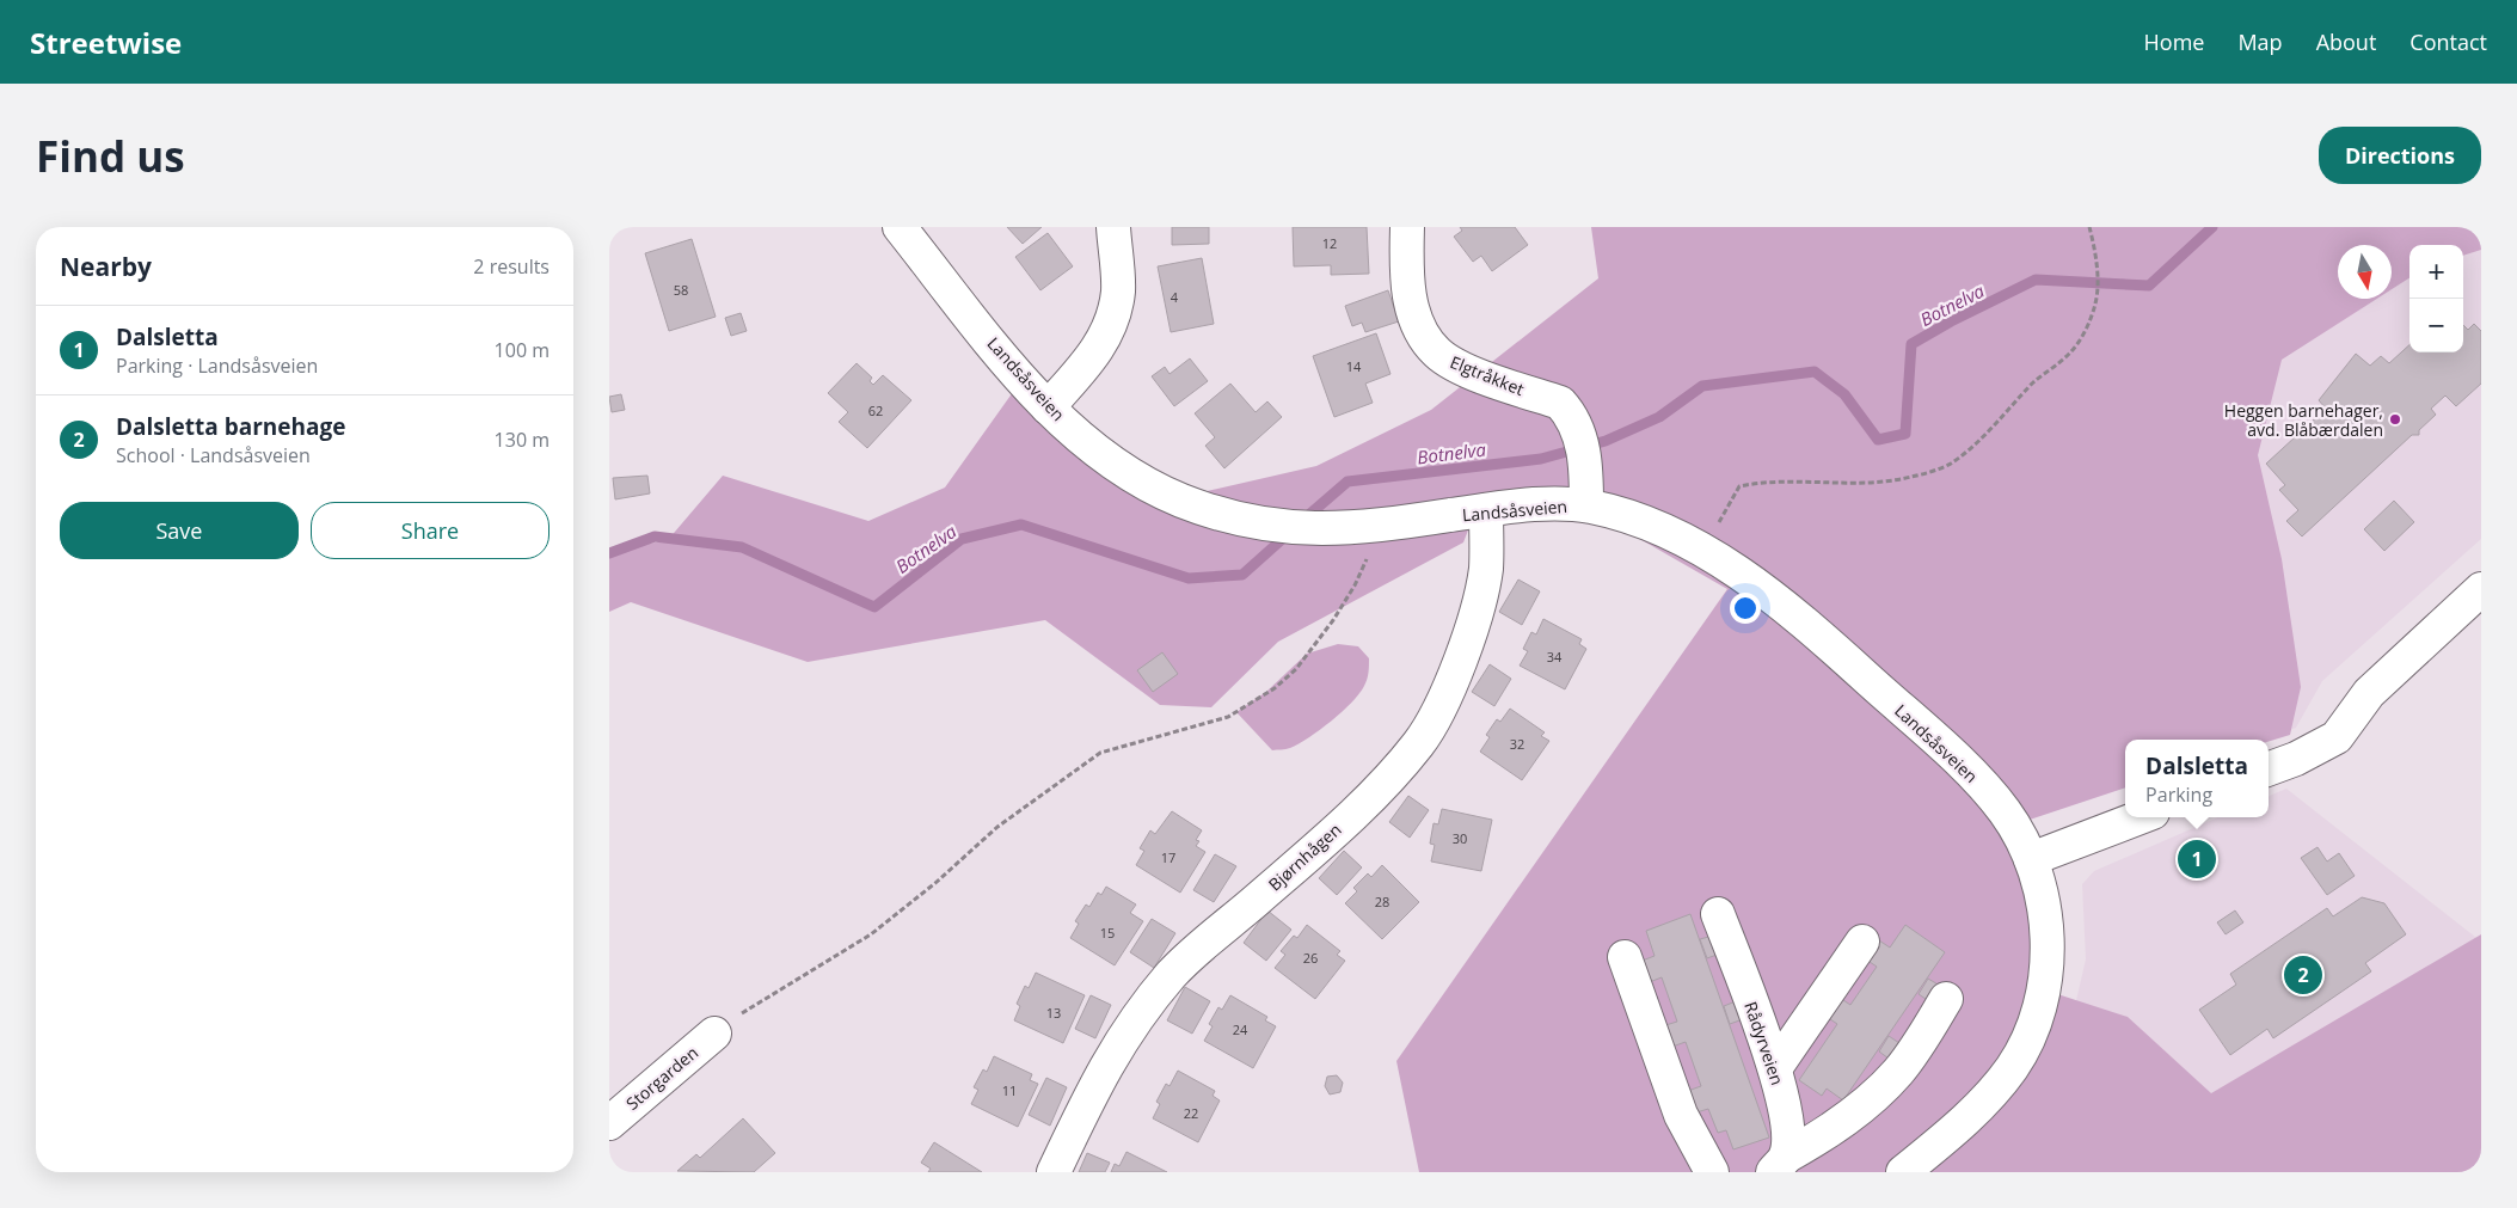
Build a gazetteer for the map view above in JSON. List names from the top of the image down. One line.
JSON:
{"streets":{"street":["Elgtråkket","Landsåsveien","Bjørnhågen","Rådyrveien","Storgarden"]},"crossings":[["Elgtråkket","Landsåsveien"],["Landsåsveien","Bjørnhågen"]],"water":["Botnelva"],"places":["Heggen barnehager, avd. Blåbærdalen"],"house_numbers":["12","58","4","14","62","34","32","30","17","28","15","26","13","24","11","22"],"north":"bottom","page":{"header":"Streetwise","nav":["Home","Map","About","Contact"],"buttons":["Directions",["Save","Share"]],"title":"Find us","heading":["Nearby","2 results"],"map_buttons":["+","−"],"list":[{"mark":"1","name":"Dalsletta","note":"Parking · Landsåsveien","value":"100 m"},{"mark":"2","name":"Dalsletta barnehage","note":"School · Landsåsveien","value":"130 m"}],"popup":["Dalsletta","Parking"],"pins":["1","2"]}}
